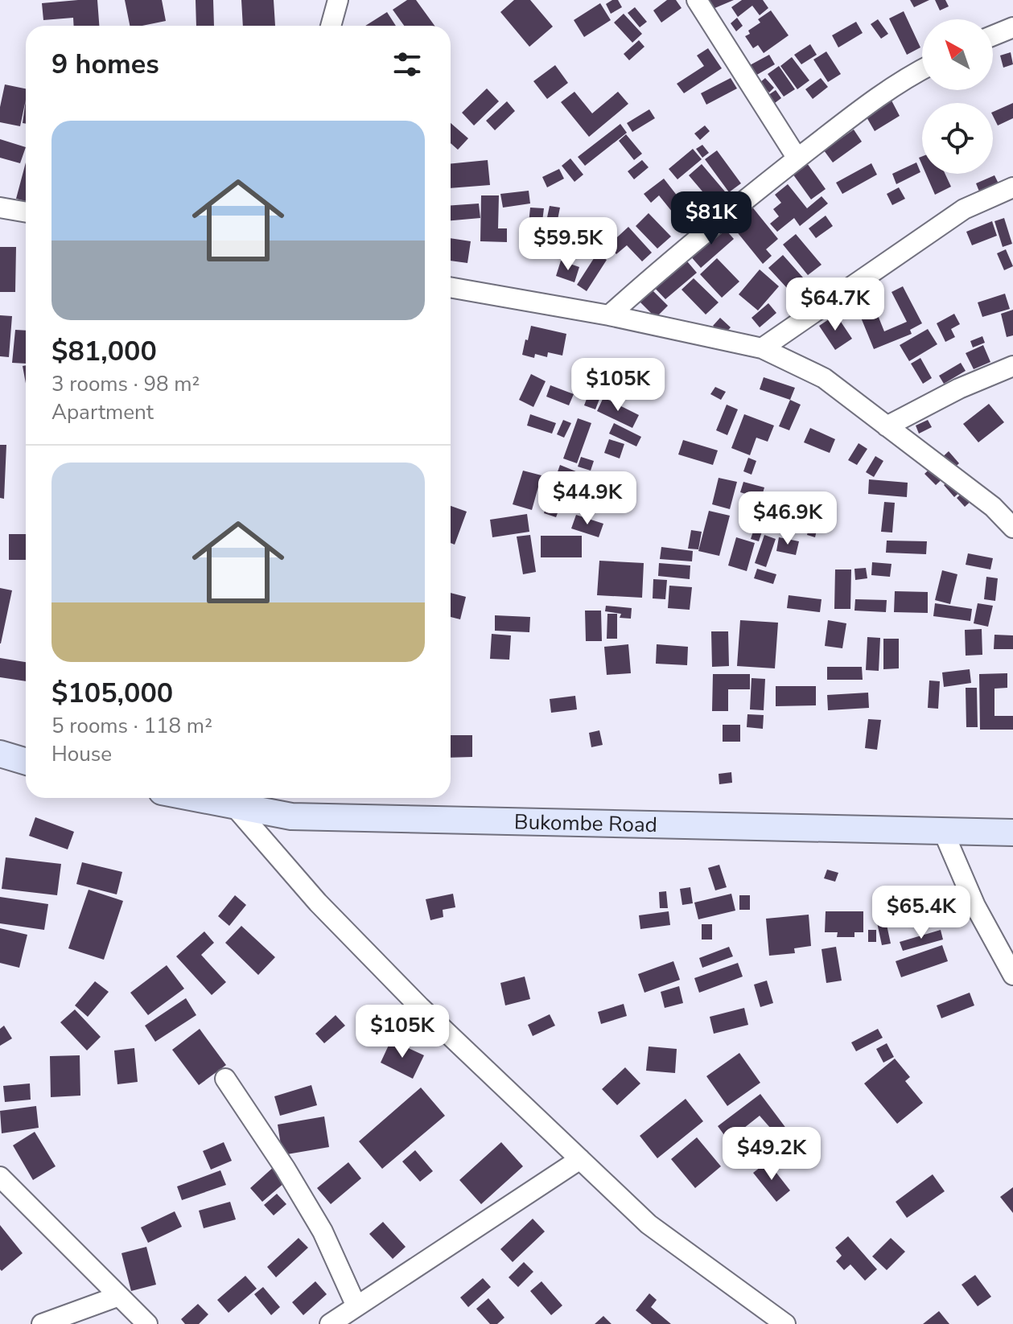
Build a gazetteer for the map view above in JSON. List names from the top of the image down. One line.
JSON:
{"streets":{"main road":["Bukombe Road"]},"north":"top left","page":{"heading":"9 homes","list":[{"name":"$81,000","note":"3 rooms · 98 m² · Apartment"},{"name":"$105,000","note":"5 rooms · 118 m² · House"}],"price":["$81K","$59.5K","$64.7K","$105K","$44.9K","$46.9K","$65.4K","$105K","$49.2K"]}}
